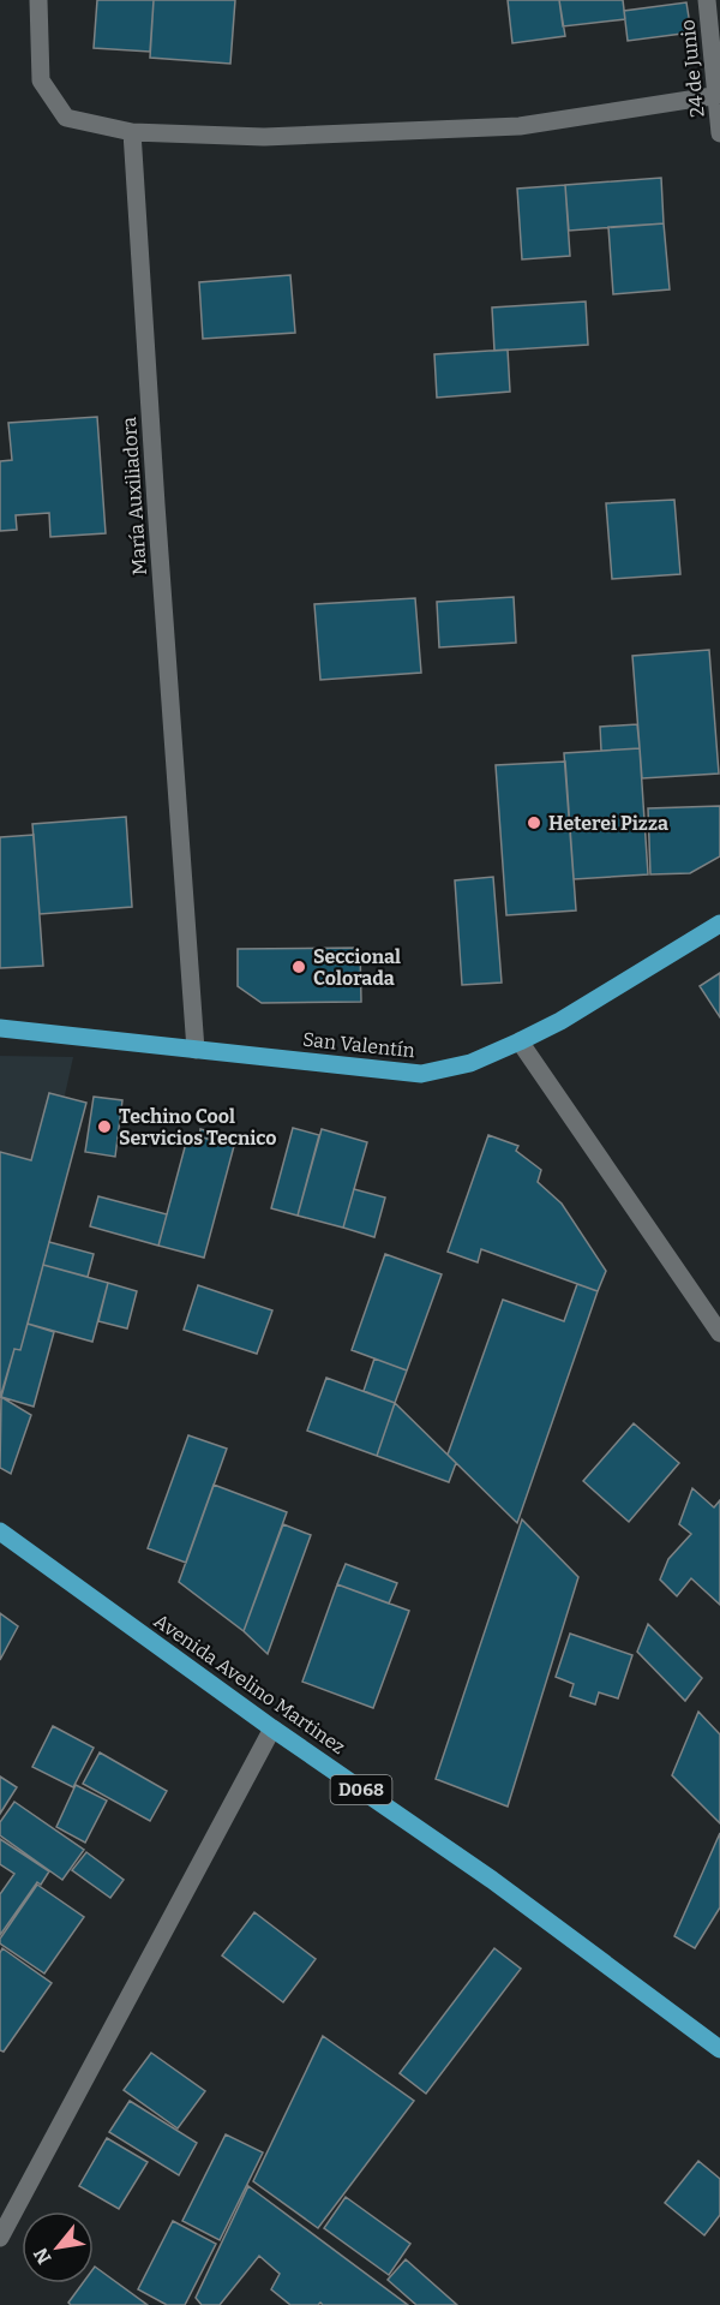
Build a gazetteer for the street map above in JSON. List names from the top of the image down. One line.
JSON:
{"streets":{"main road":["San Valentín","Avenida Avelino Martinez","D068"],"street":["24 de Junio","María Auxiliadora"]},"crossings":[["María Auxiliadora","San Valentín"]],"places":["Heterei Pizza","Seccional Colorada","Techino Cool Servicios Tecnico"],"north":"bottom left"}
